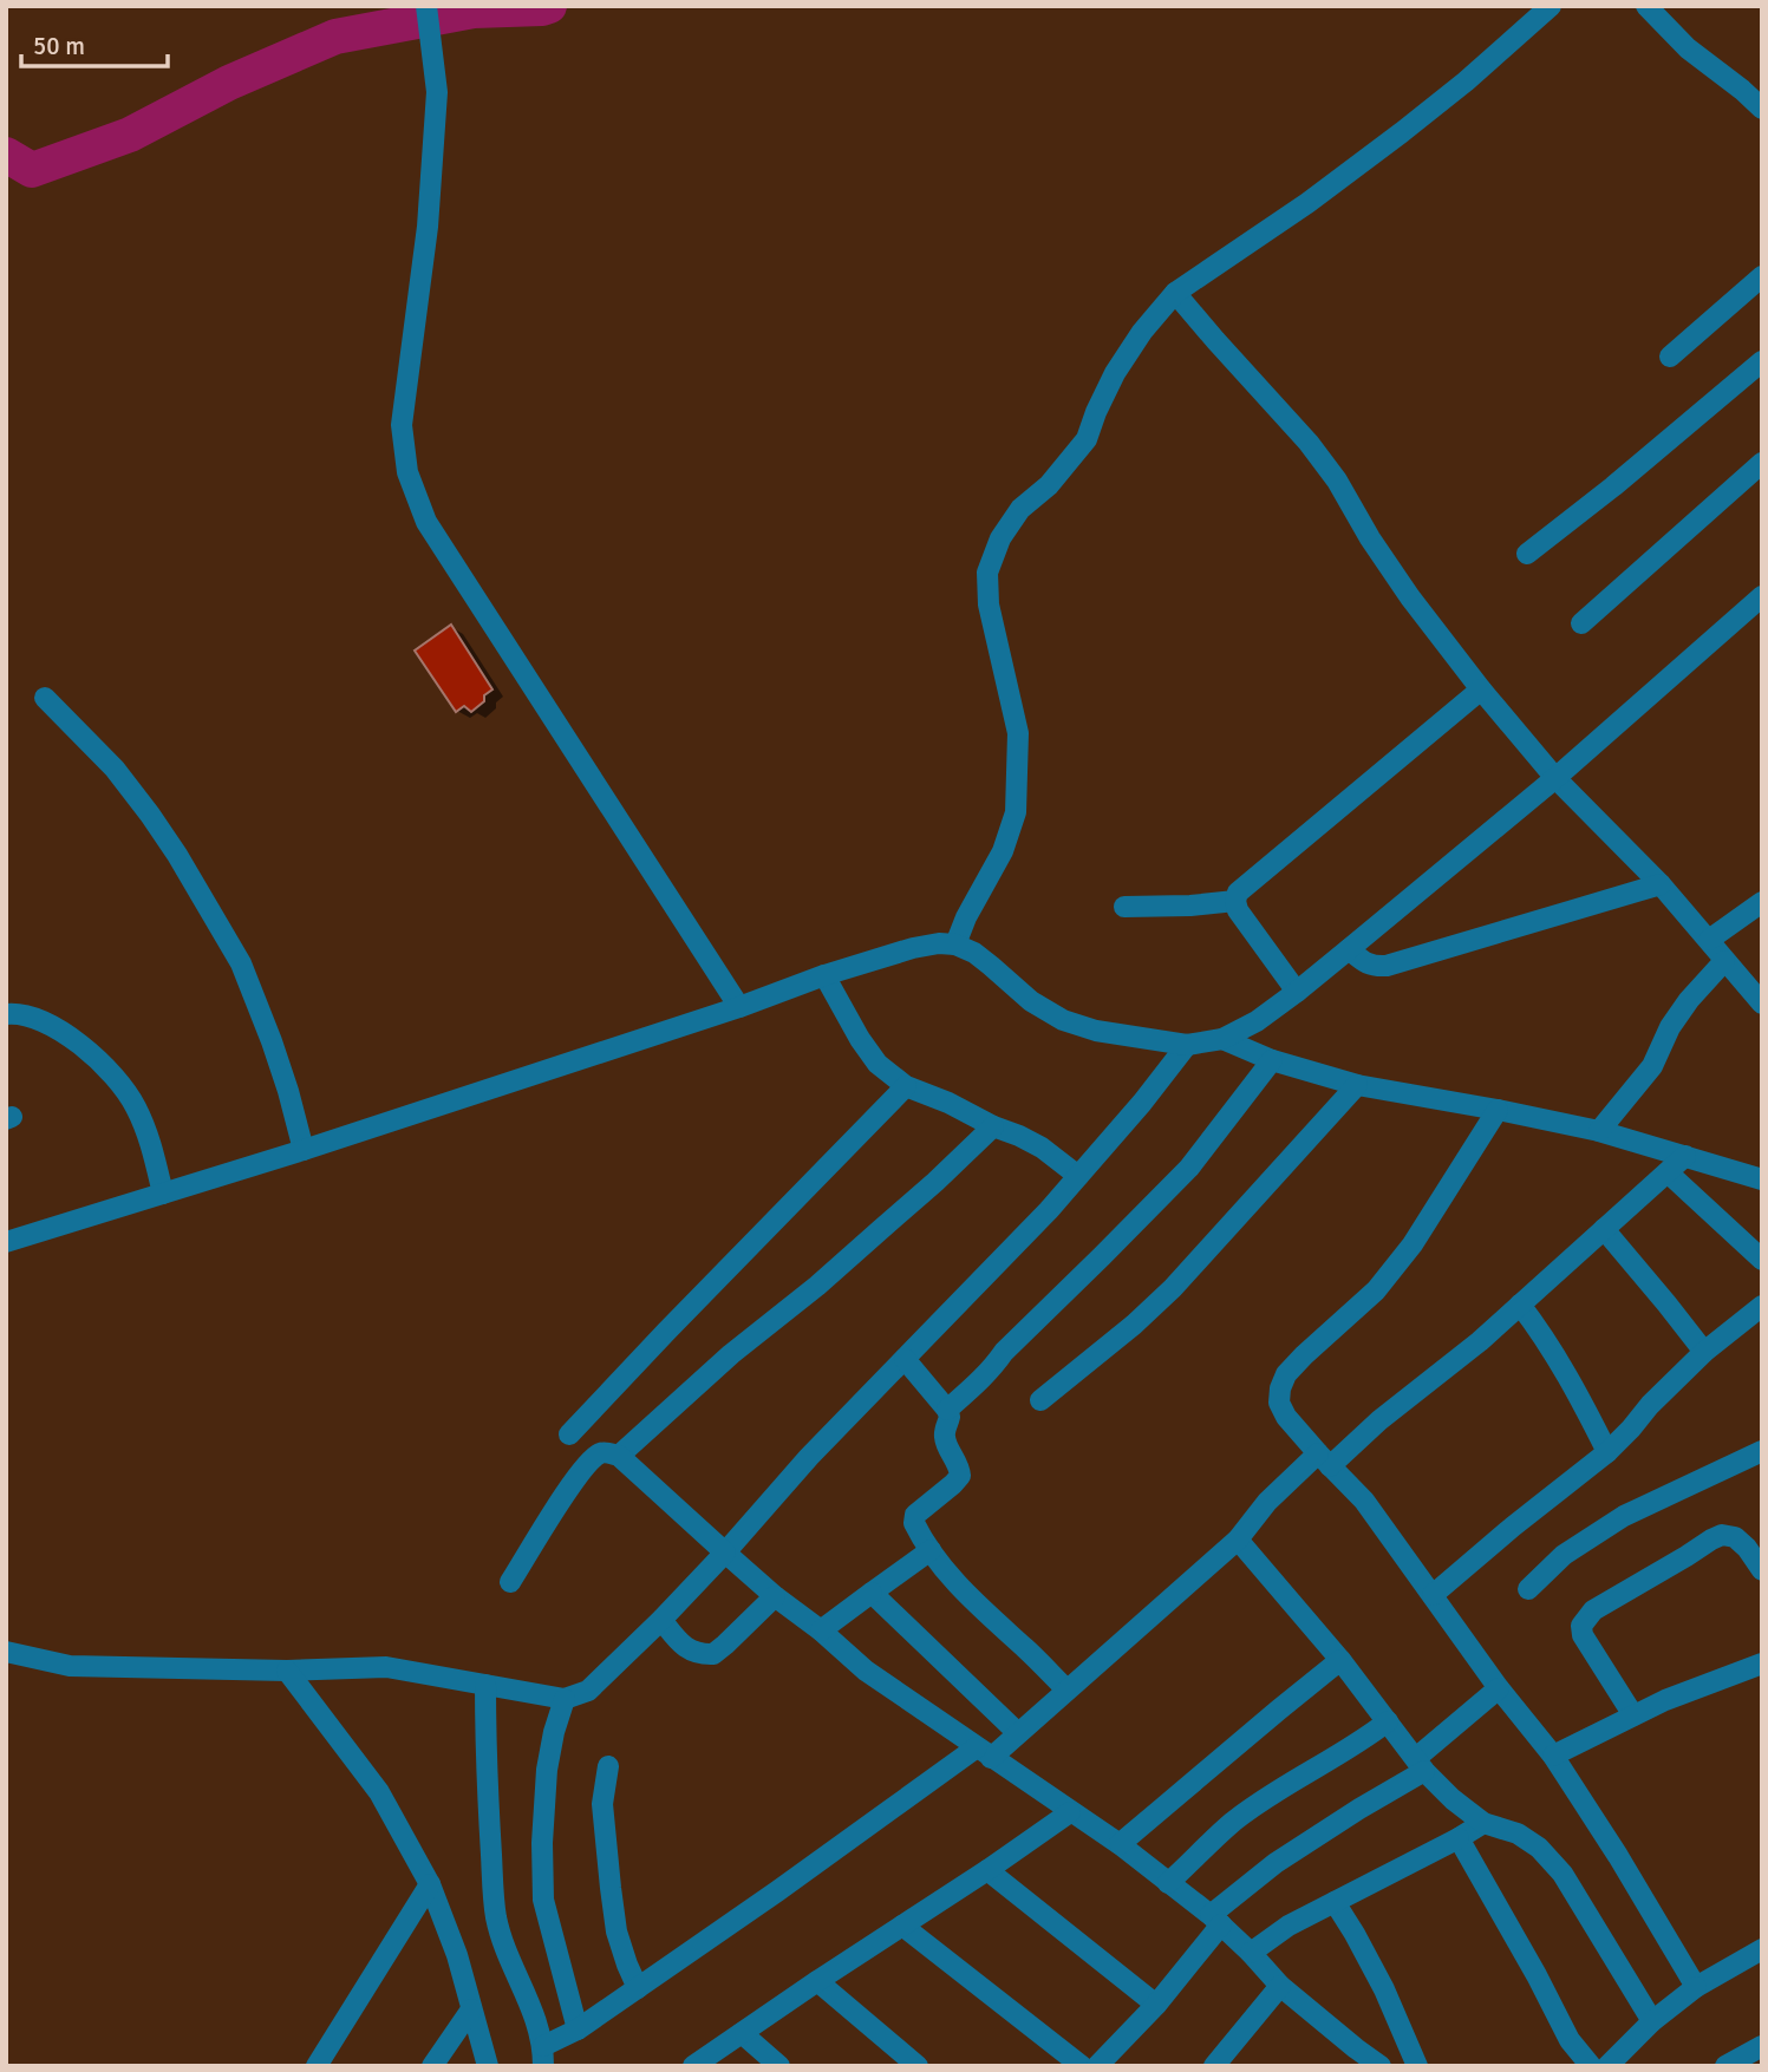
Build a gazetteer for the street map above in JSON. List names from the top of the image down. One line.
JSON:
{"scale_bar":"50 m"}
